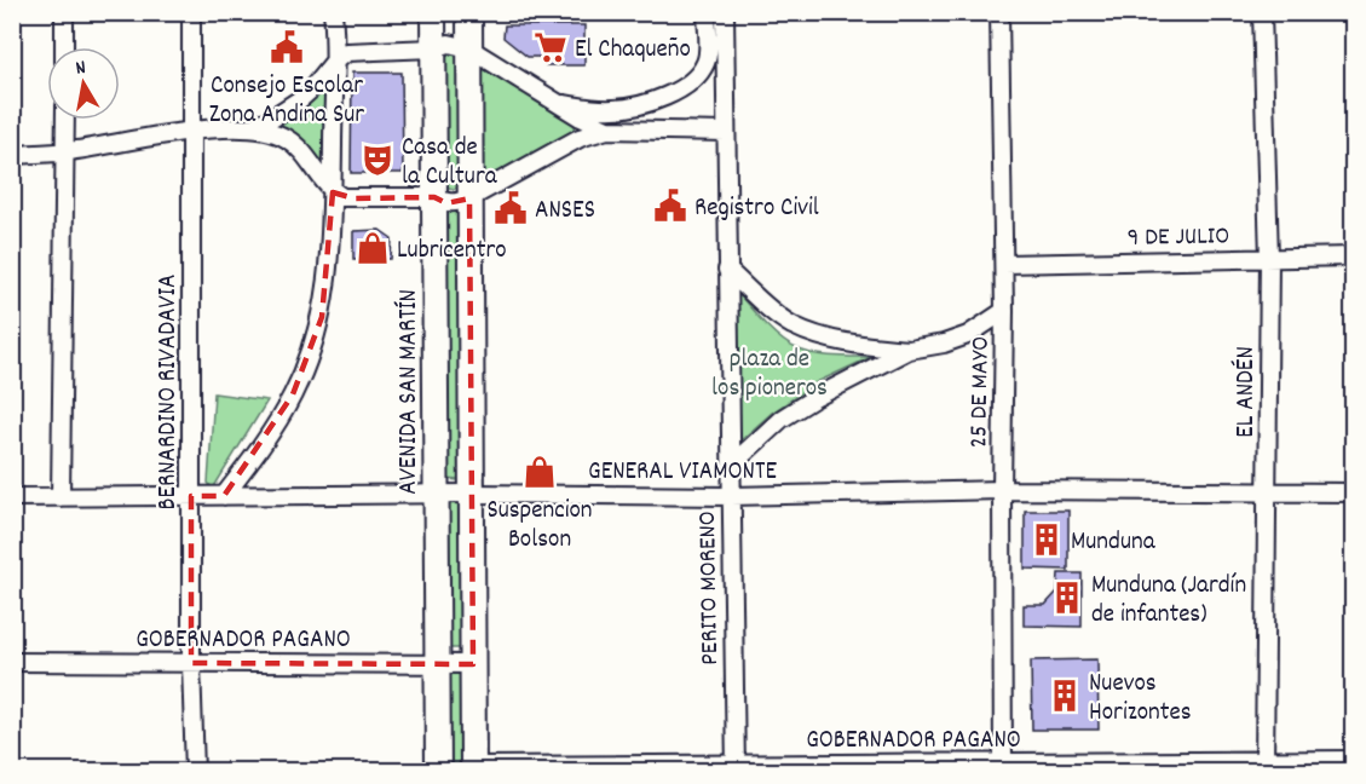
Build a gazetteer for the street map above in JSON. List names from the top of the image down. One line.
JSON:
{"streets":{"main road":["AVENIDA SAN MARTÍN"],"street":["9 DE JULIO","BERNARDINO RIVADAVIA","25 DE MAYO","EL ANDÉN","GENERAL VIAMONTE","PERITO MORENO","GOBERNADOR PAGANO"]},"crossings":[["9 DE JULIO","25 DE MAYO"],["9 DE JULIO","EL ANDÉN"],["BERNARDINO RIVADAVIA","GENERAL VIAMONTE"],["BERNARDINO RIVADAVIA","GOBERNADOR PAGANO"],["AVENIDA SAN MARTÍN","GENERAL VIAMONTE"],["AVENIDA SAN MARTÍN","GOBERNADOR PAGANO"],["25 DE MAYO","GENERAL VIAMONTE"],["25 DE MAYO","GOBERNADOR PAGANO"],["EL ANDÉN","GENERAL VIAMONTE"],["EL ANDÉN","GOBERNADOR PAGANO"],["GENERAL VIAMONTE","PERITO MORENO"],["PERITO MORENO","GOBERNADOR PAGANO"]],"parks":["plaza de los pioneros"],"places":{"public building":["Consejo Escolar Zona Andina Sur","Registro Civil","ANSES"],"supermarket":["El Chaqueño"],"theatre":["Casa de la Cultura"],"shop":["Lubricentro","Suspencion Bolson"],"building":["Munduna","Munduna (Jardín de infantes)","Nuevos Horizontes"]},"north":"top"}
